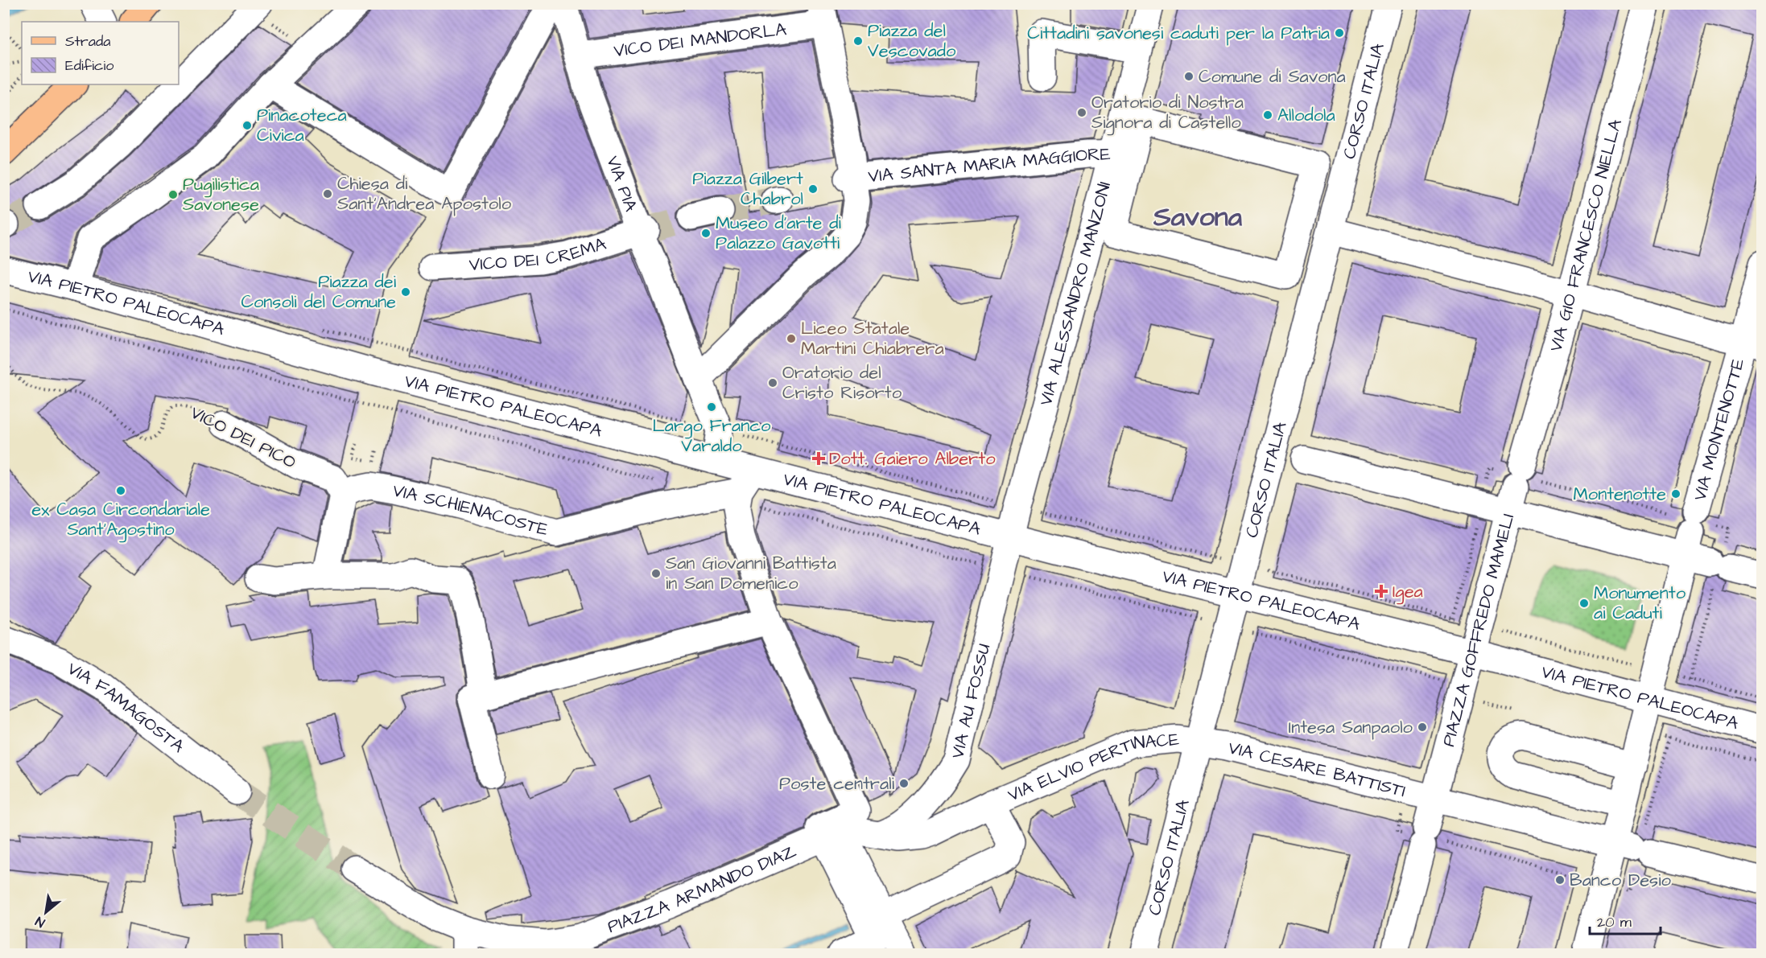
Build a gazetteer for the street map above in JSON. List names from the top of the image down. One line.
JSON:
{"streets":{"street":["VICO DEI MANDORLA","CORSO ITALIA","VIA SANTA MARIA MAGGIORE","VIA PIA","VIA GIO FRANCESCO NIELLA","VICO DEI CREMA","VIA ALESSANDRO MANZONI","VIA PIETRO PALEOCAPA","VIA MONTENOTTE","VICO DEI PICO","VIA SCHIENACOSTE","PIAZZA GOFFREDO MAMELI","VIA AU FOSSU","VIA FAMAGOSTA","VIA CESARE BATTISTI","VIA ELVIO PERTINACE","PIAZZA ARMANDO DIAZ"]},"crossings":[["VICO DEI MANDORLA","VIA PIA"],["CORSO ITALIA","VIA PIETRO PALEOCAPA"],["CORSO ITALIA","VIA CESARE BATTISTI"],["CORSO ITALIA","VIA ELVIO PERTINACE"],["VIA SANTA MARIA MAGGIORE","VIA ALESSANDRO MANZONI"],["VIA PIA","VICO DEI CREMA"],["VIA GIO FRANCESCO NIELLA","PIAZZA GOFFREDO MAMELI"],["VIA ALESSANDRO MANZONI","VIA PIETRO PALEOCAPA"],["VIA ALESSANDRO MANZONI","VIA AU FOSSU"],["VIA PIETRO PALEOCAPA","VIA SCHIENACOSTE"],["VIA PIETRO PALEOCAPA","PIAZZA GOFFREDO MAMELI"],["VIA PIETRO PALEOCAPA","VIA AU FOSSU"],["VIA MONTENOTTE","PIAZZA GOFFREDO MAMELI"],["VICO DEI PICO","VIA SCHIENACOSTE"],["PIAZZA GOFFREDO MAMELI","VIA CESARE BATTISTI"],["VIA AU FOSSU","PIAZZA ARMANDO DIAZ"],["VIA CESARE BATTISTI","VIA ELVIO PERTINACE"],["VIA ELVIO PERTINACE","PIAZZA ARMANDO DIAZ"]],"districts":["Savona"],"places":{"other":["Cittadini savonesi caduti per la Patria","Piazza del Vescovado","Comune di Savona","Oratorio di Nostra Signora di Castello","Allodola","Pinacoteca Civica","Piazza Gilbert Chabrol","Chiesa di Sant'Andrea Apostolo","Pugilistica Savonese","Museo d'arte di Palazzo Gavotti","Piazza dei Consoli del Comune","Liceo Statale Martini Chiabrera","Oratorio del Cristo Risorto","Largo Franco Varaldo","ex Casa Circondariale Sant'Agostino","Montenotte","San Giovanni Battista in San Domenico","Monumento ai Caduti","Intesa Sanpaolo","Poste centrali","Banco Desio"],"health":["Dott. Gaiero Alberto","Igea"]},"legend":["Strada","Edificio"],"scale_bar":"20 m","north":"bottom left"}
